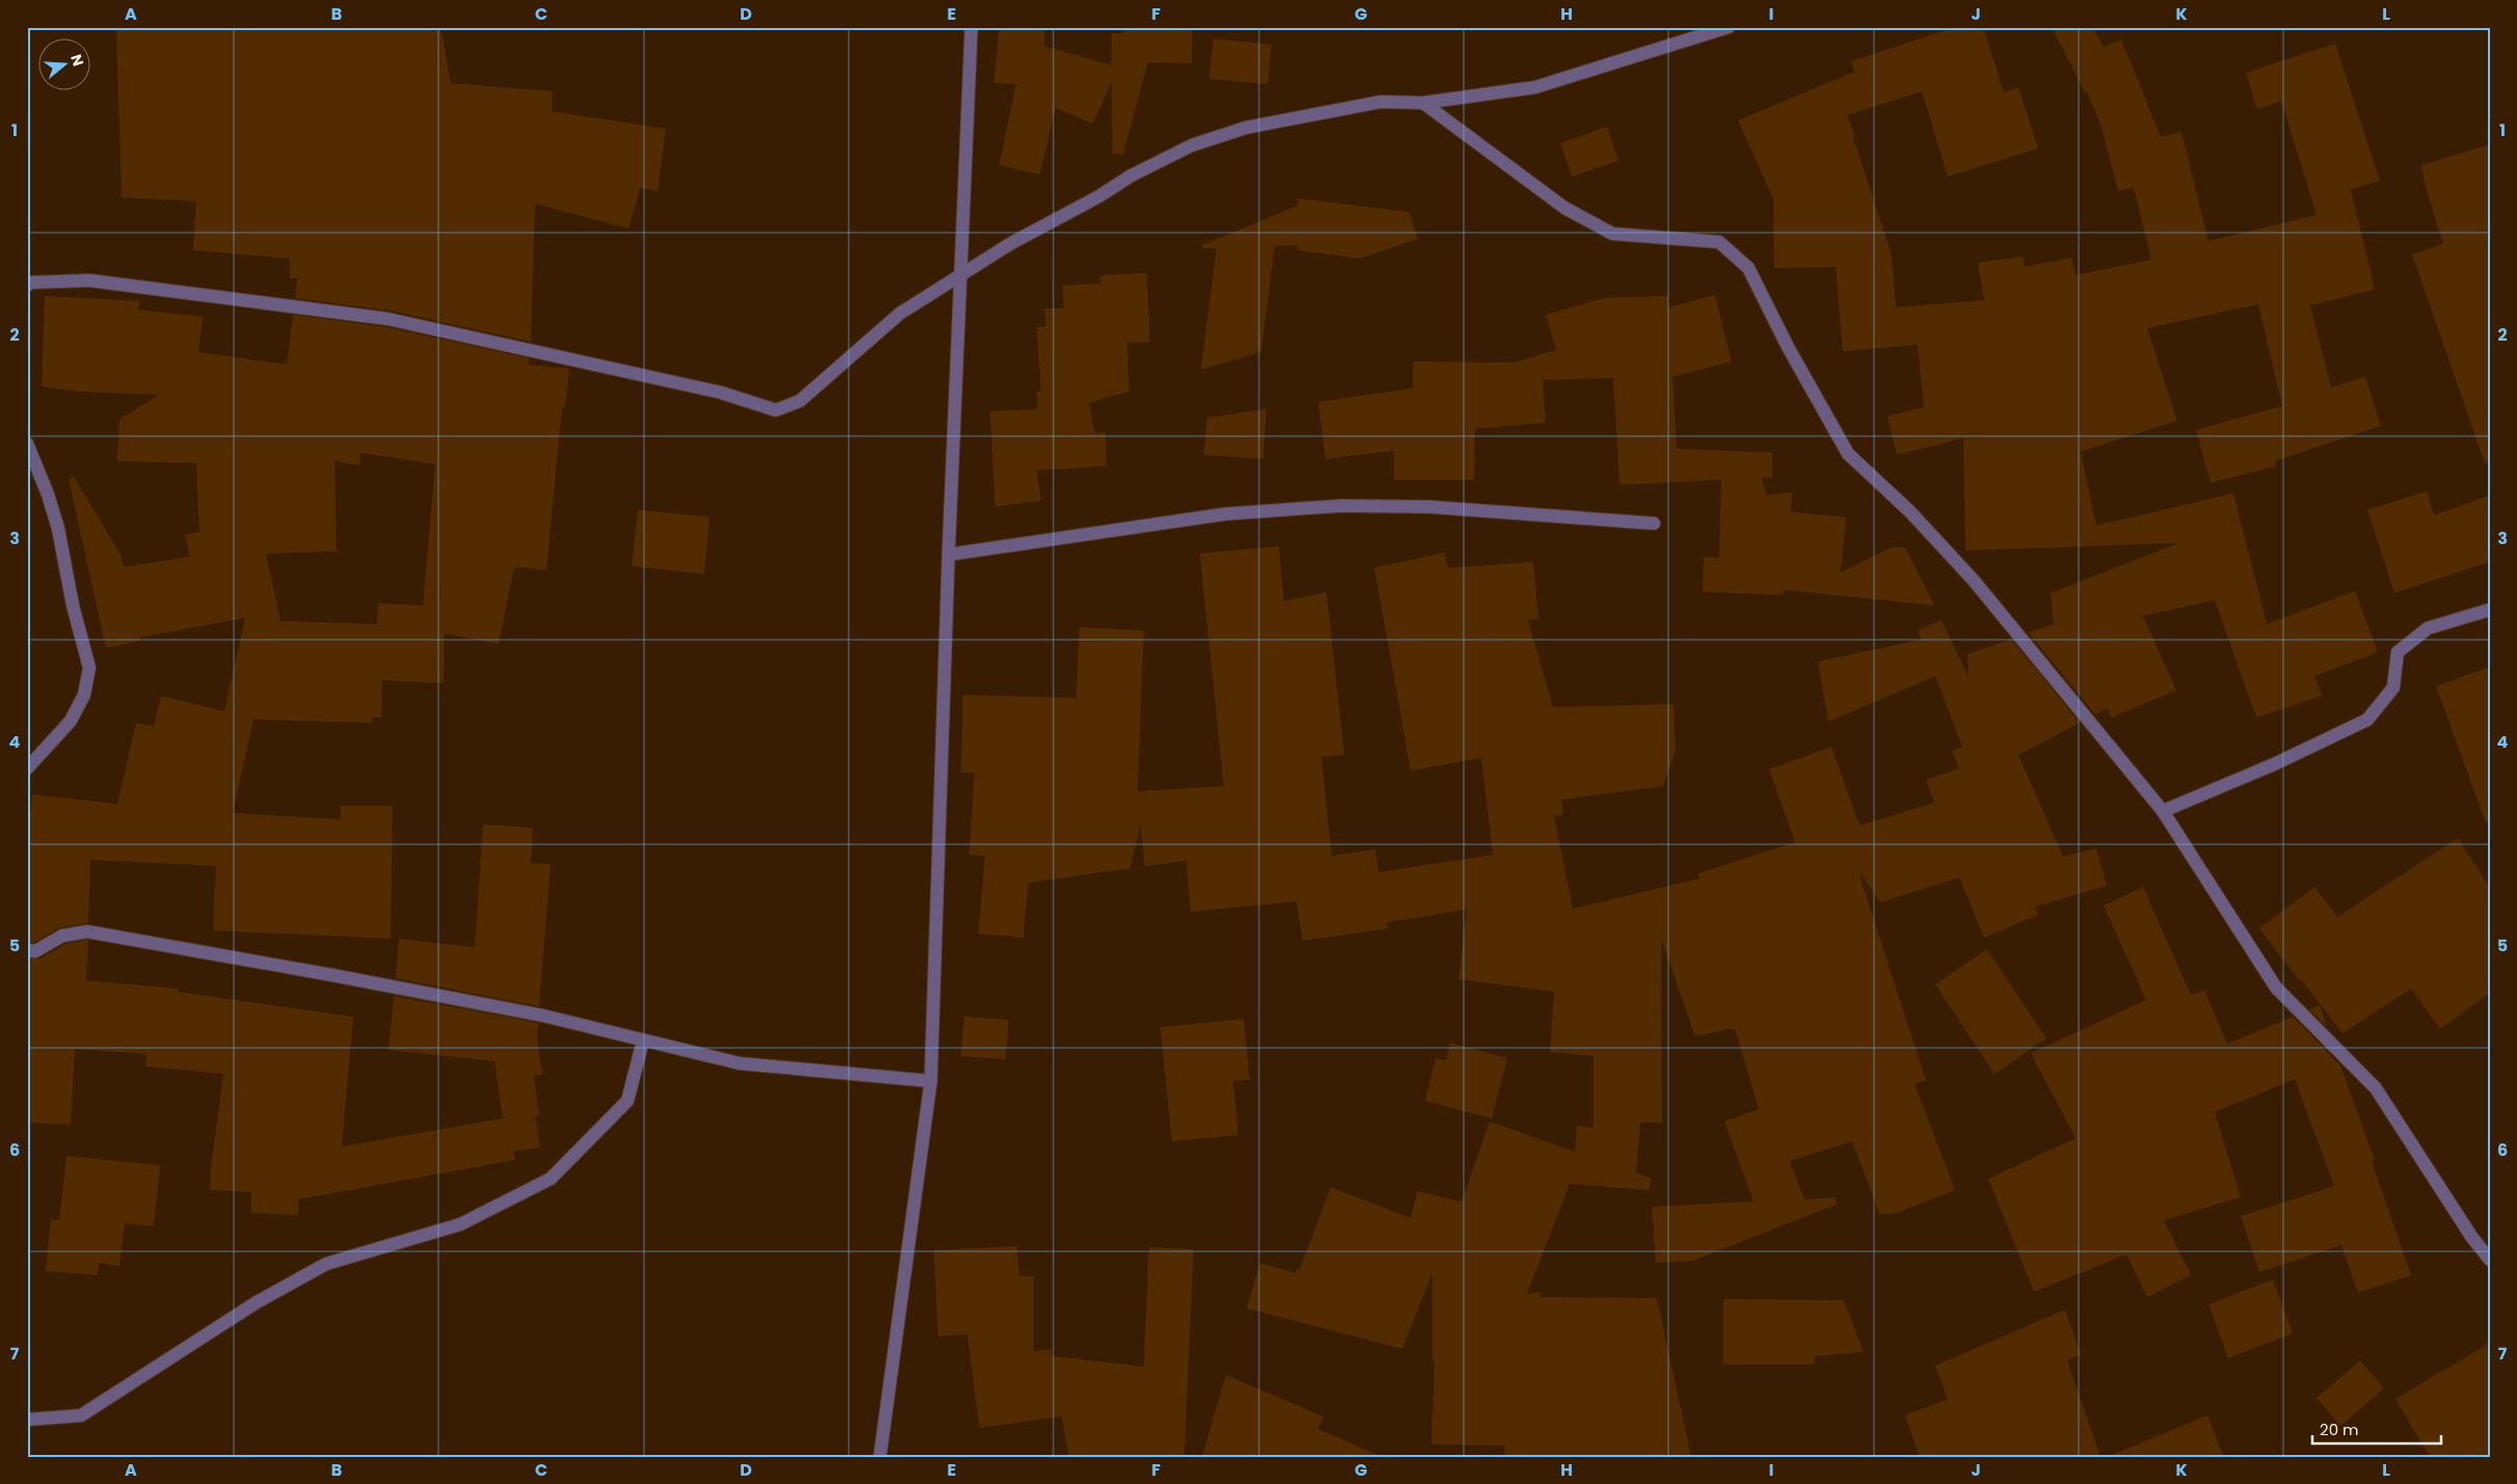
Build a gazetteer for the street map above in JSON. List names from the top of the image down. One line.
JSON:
{"scale_bar":"20 m","north":"right","grid":{"columns":["A","B","C","D","E","F","G","H","I","J","K","L"],"rows":["1","2","3","4","5","6","7"]}}
